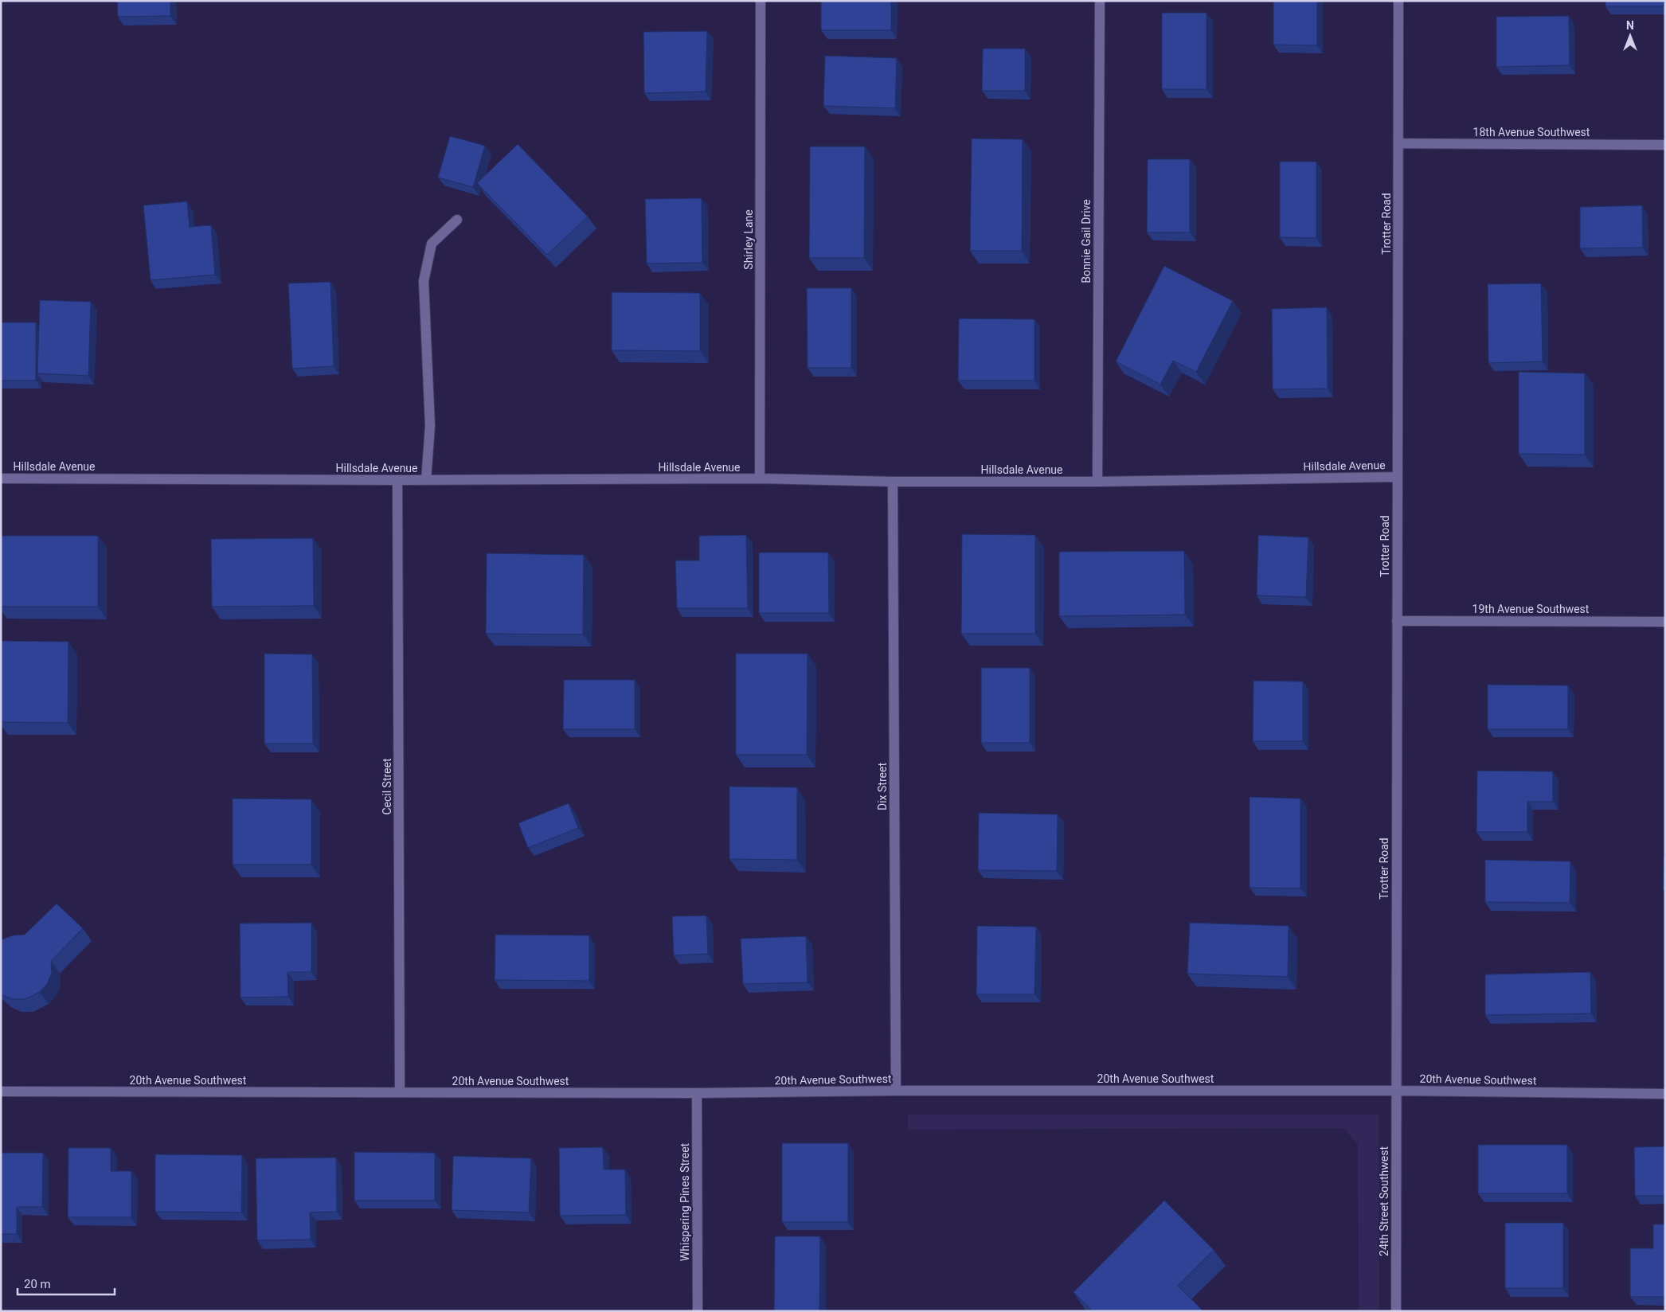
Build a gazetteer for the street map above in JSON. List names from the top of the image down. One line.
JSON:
{"streets":{"street":["18th Avenue Southwest","Trotter Road","Shirley Lane","Bonnie Gail Drive","Hillsdale Avenue","19th Avenue Southwest","Cecil Street","Dix Street","20th Avenue Southwest","24th Street Southwest","Whispering Pines Street"]},"crossings":[["18th Avenue Southwest","Trotter Road"],["Trotter Road","Hillsdale Avenue"],["Trotter Road","19th Avenue Southwest"],["Trotter Road","20th Avenue Southwest"],["Trotter Road","24th Street Southwest"],["Shirley Lane","Hillsdale Avenue"],["Bonnie Gail Drive","Hillsdale Avenue"],["Hillsdale Avenue","Cecil Street"],["Hillsdale Avenue","Dix Street"],["Cecil Street","20th Avenue Southwest"],["Dix Street","20th Avenue Southwest"],["20th Avenue Southwest","24th Street Southwest"],["20th Avenue Southwest","Whispering Pines Street"]],"scale_bar":"20 m","north":"top"}
